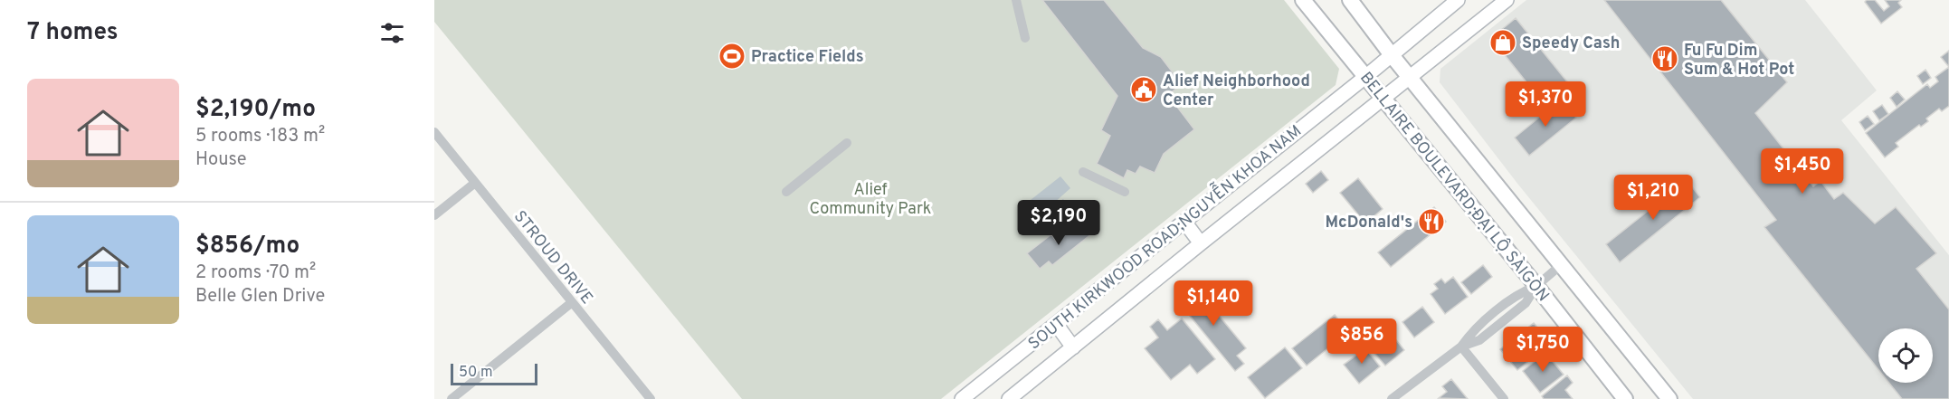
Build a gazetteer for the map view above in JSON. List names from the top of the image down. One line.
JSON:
{"streets":{"main road":["BELLAIRE BOULEVARD;ĐẠI LỘ SÀIGÒN","SOUTH KIRKWOOD ROAD;NGUYỄN KHOA NAM"],"street":["STROUD DRIVE"]},"crossings":[["BELLAIRE BOULEVARD;ĐẠI LỘ SÀIGÒN","SOUTH KIRKWOOD ROAD;NGUYỄN KHOA NAM"]],"parks":["Alief Community Park"],"places":{"shop":["Speedy Cash"],"sports":["Practice Fields"],"restaurant":["Fu Fu Dim Sum & Hot Pot","McDonald's"],"public building":["Alief Neighborhood Center"]},"scale_bar":"50 m","page":{"heading":"7 homes","list":[{"name":"$2,190/mo","note":"5 rooms · 183 m² · House"},{"name":"$856/mo","note":"2 rooms · 70 m² · Belle Glen Drive"}],"price":["$1,370","$1,450","$1,210","$2,190","$1,140","$856","$1,750"],"scale":"50 m"}}
